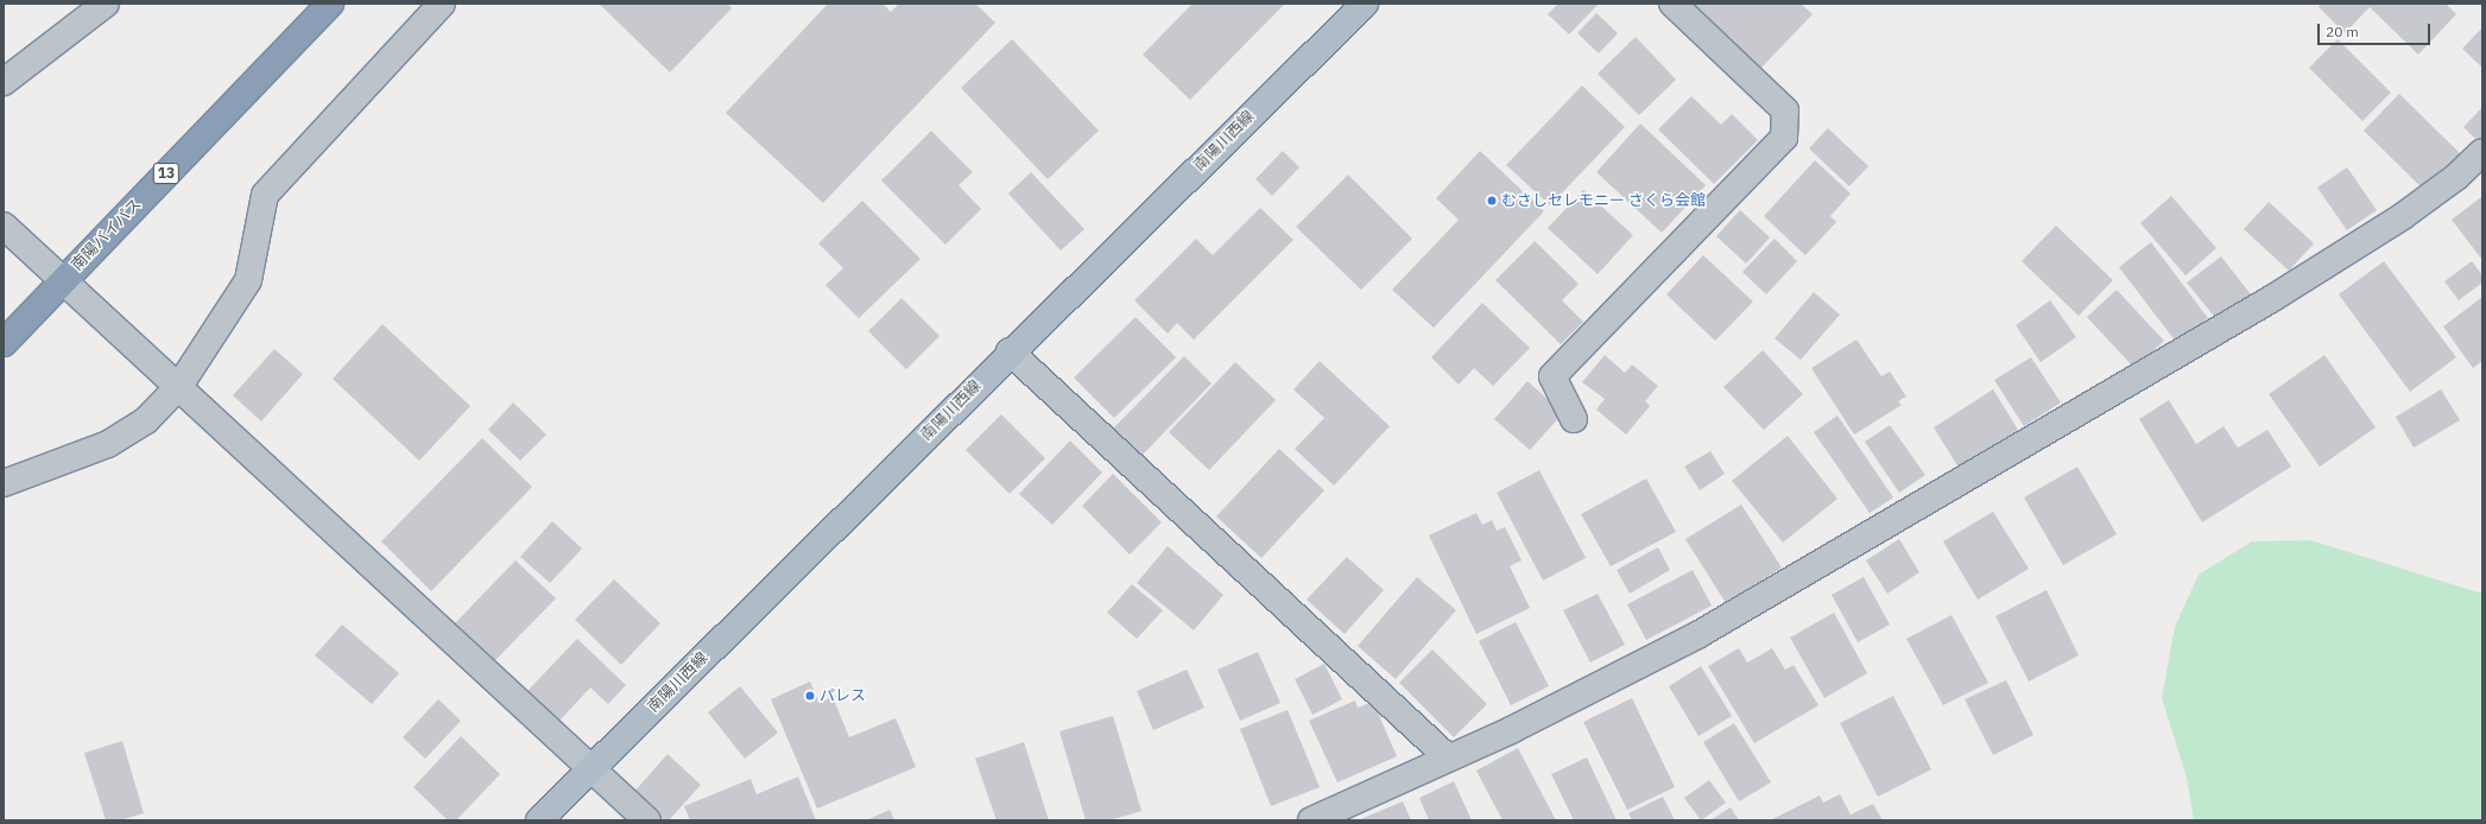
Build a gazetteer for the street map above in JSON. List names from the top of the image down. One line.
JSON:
{"streets":{"highway":["13","南陽バイパス"],"main road":["南陽川西線"]},"places":["むさしセレモニー さくら会館","パレス"],"scale_bar":"20 m"}
